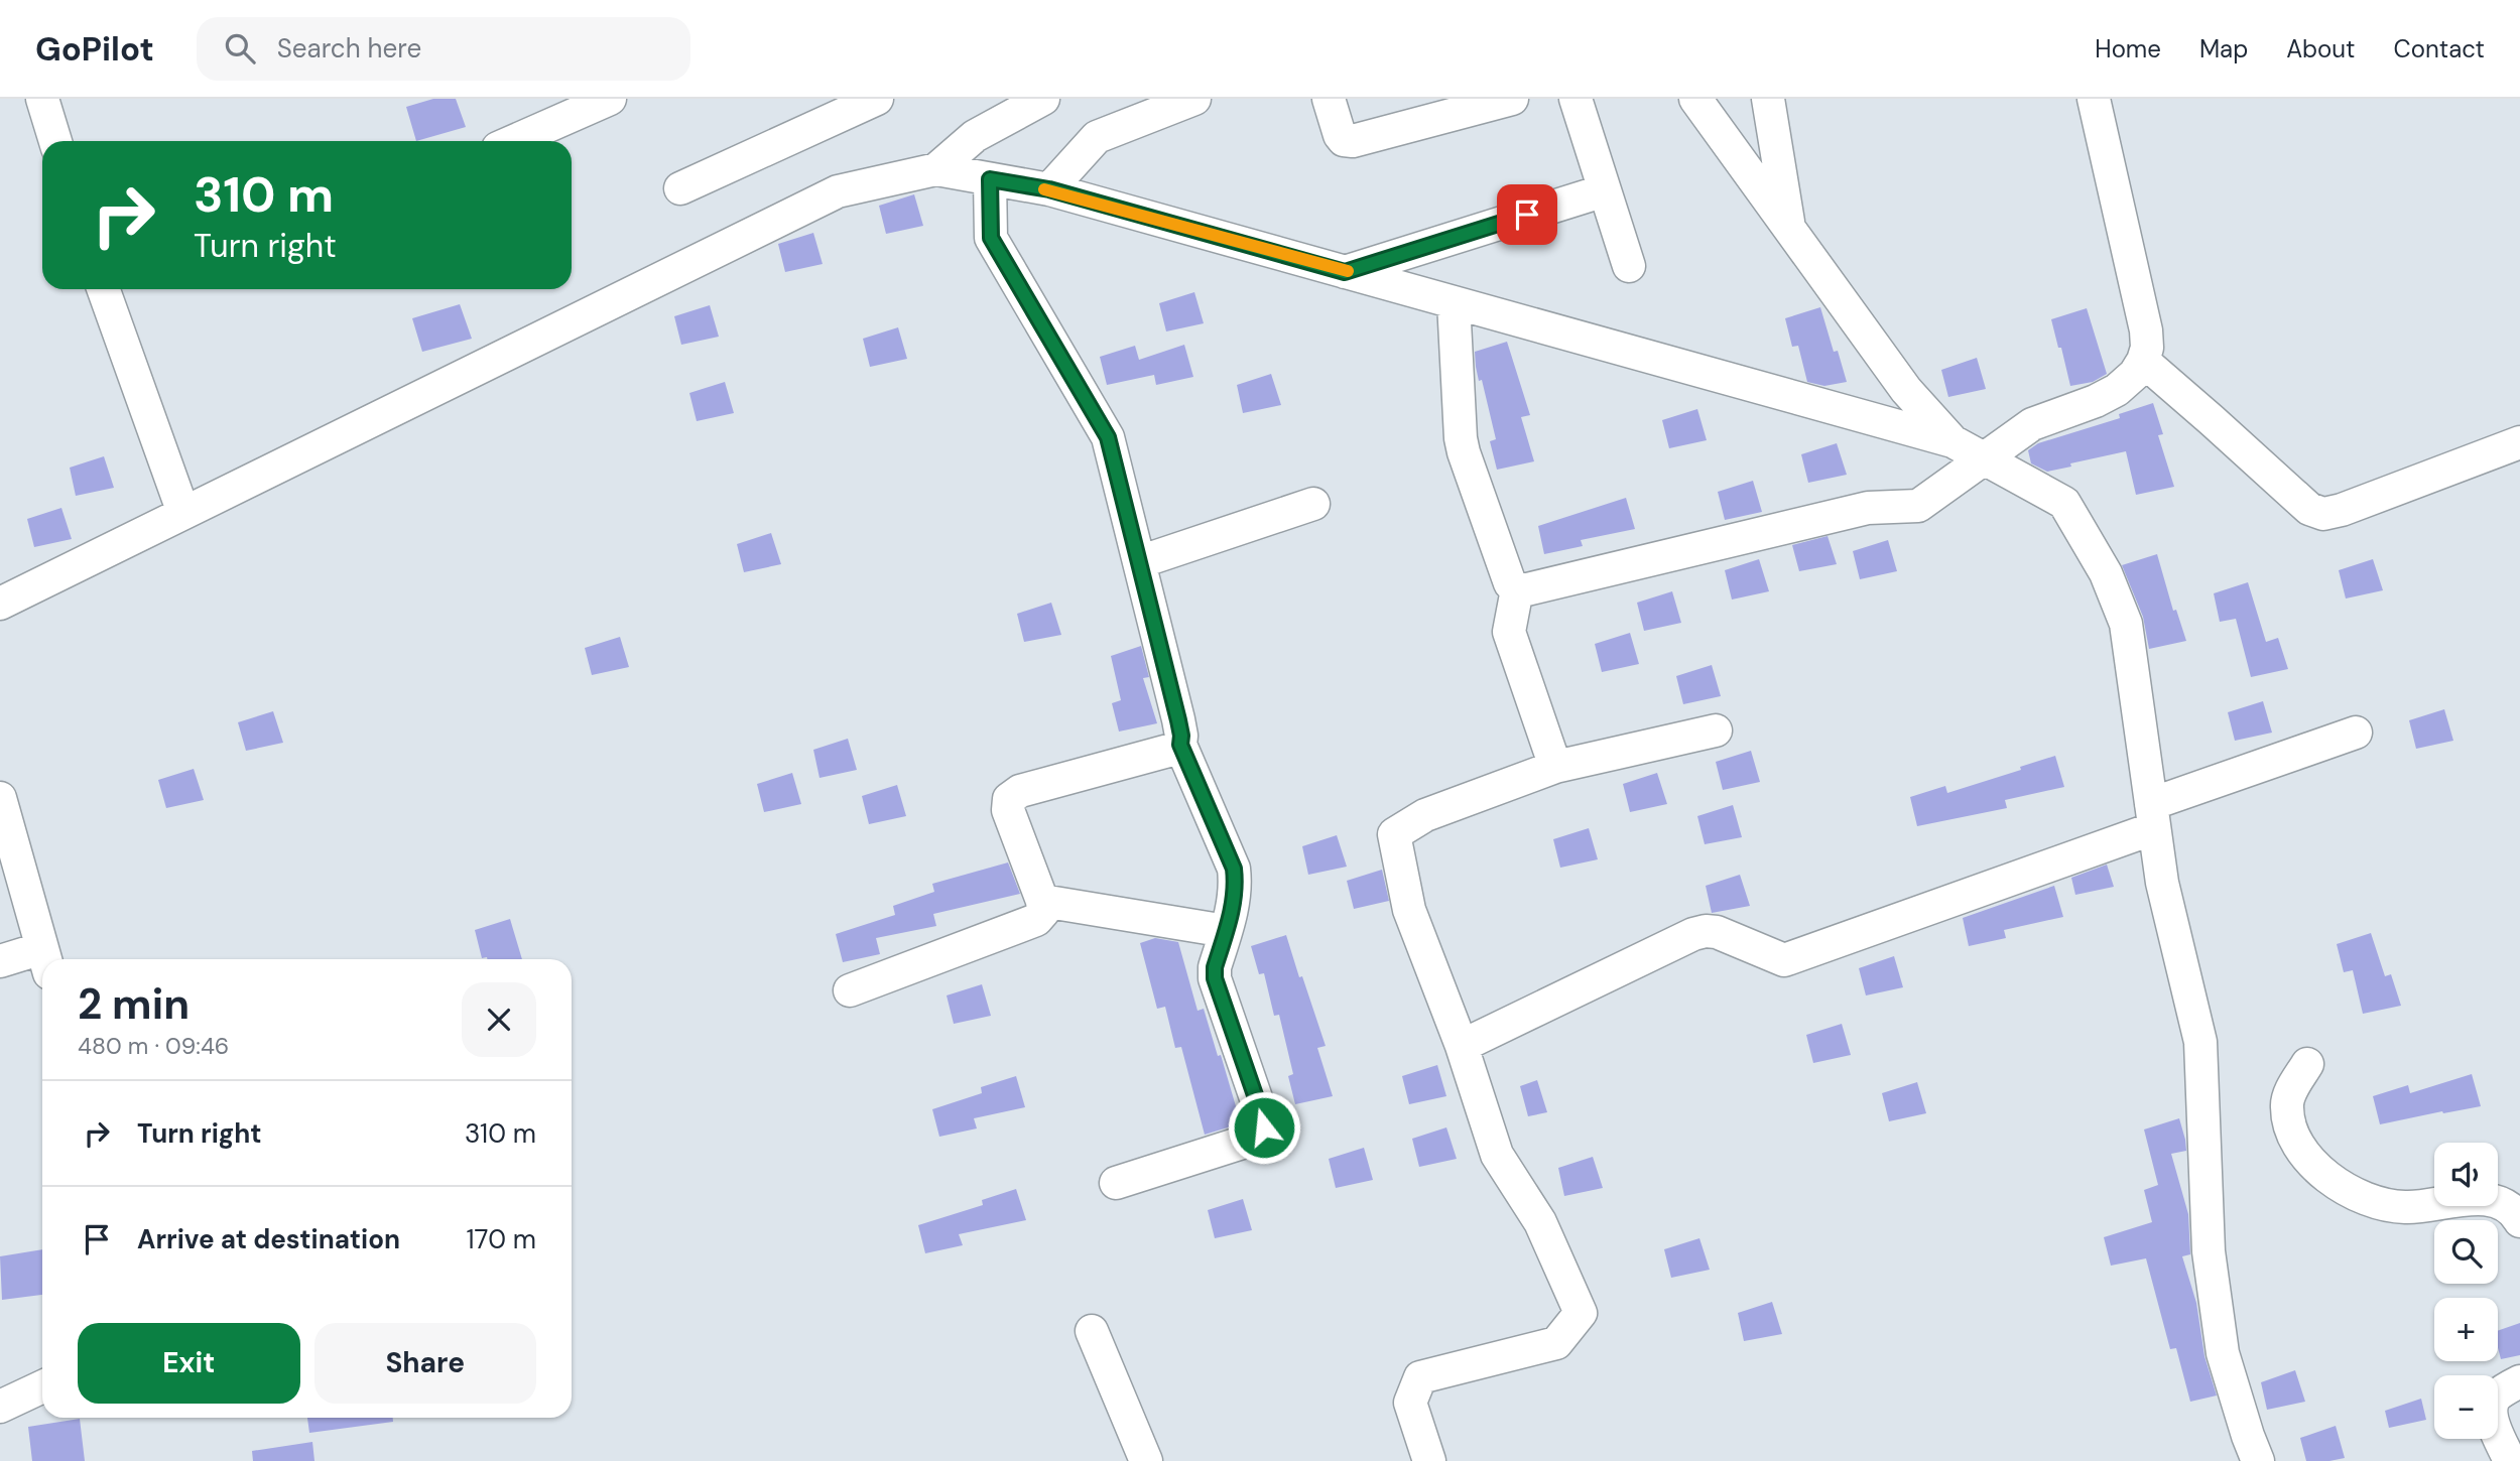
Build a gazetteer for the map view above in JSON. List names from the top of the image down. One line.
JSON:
{"page":{"header":"GoPilot","search":"Search here","nav":["Home","Map","About","Contact"],"turn":["310 m","Turn right"],"heading":["2 min","480 m · 09:46"],"list":[{"name":"Turn right","value":"310 m"},{"name":"Arrive at destination","value":"170 m"}],"map_buttons":["+","−"],"buttons":["Exit","Share"]}}
